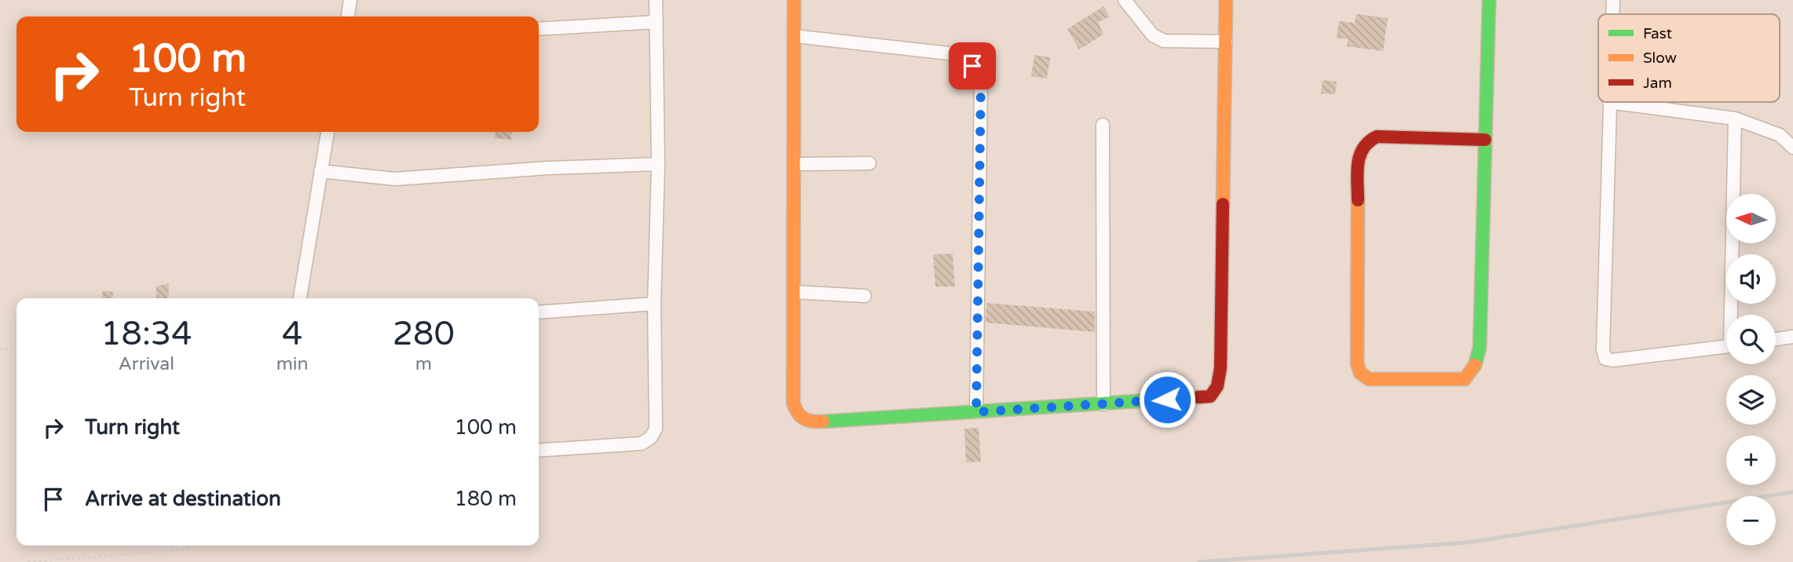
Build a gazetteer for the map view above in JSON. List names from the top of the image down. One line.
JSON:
{"legend":["Fast","Slow","Jam"],"north":"left","page":{"turn":["100 m","Turn right"],"map_buttons":["+","−"],"eta":["18:34","Arrival","4","min","280","m"],"list":[{"name":"Turn right","value":"100 m"},{"name":"Arrive at destination","value":"180 m"}]}}
